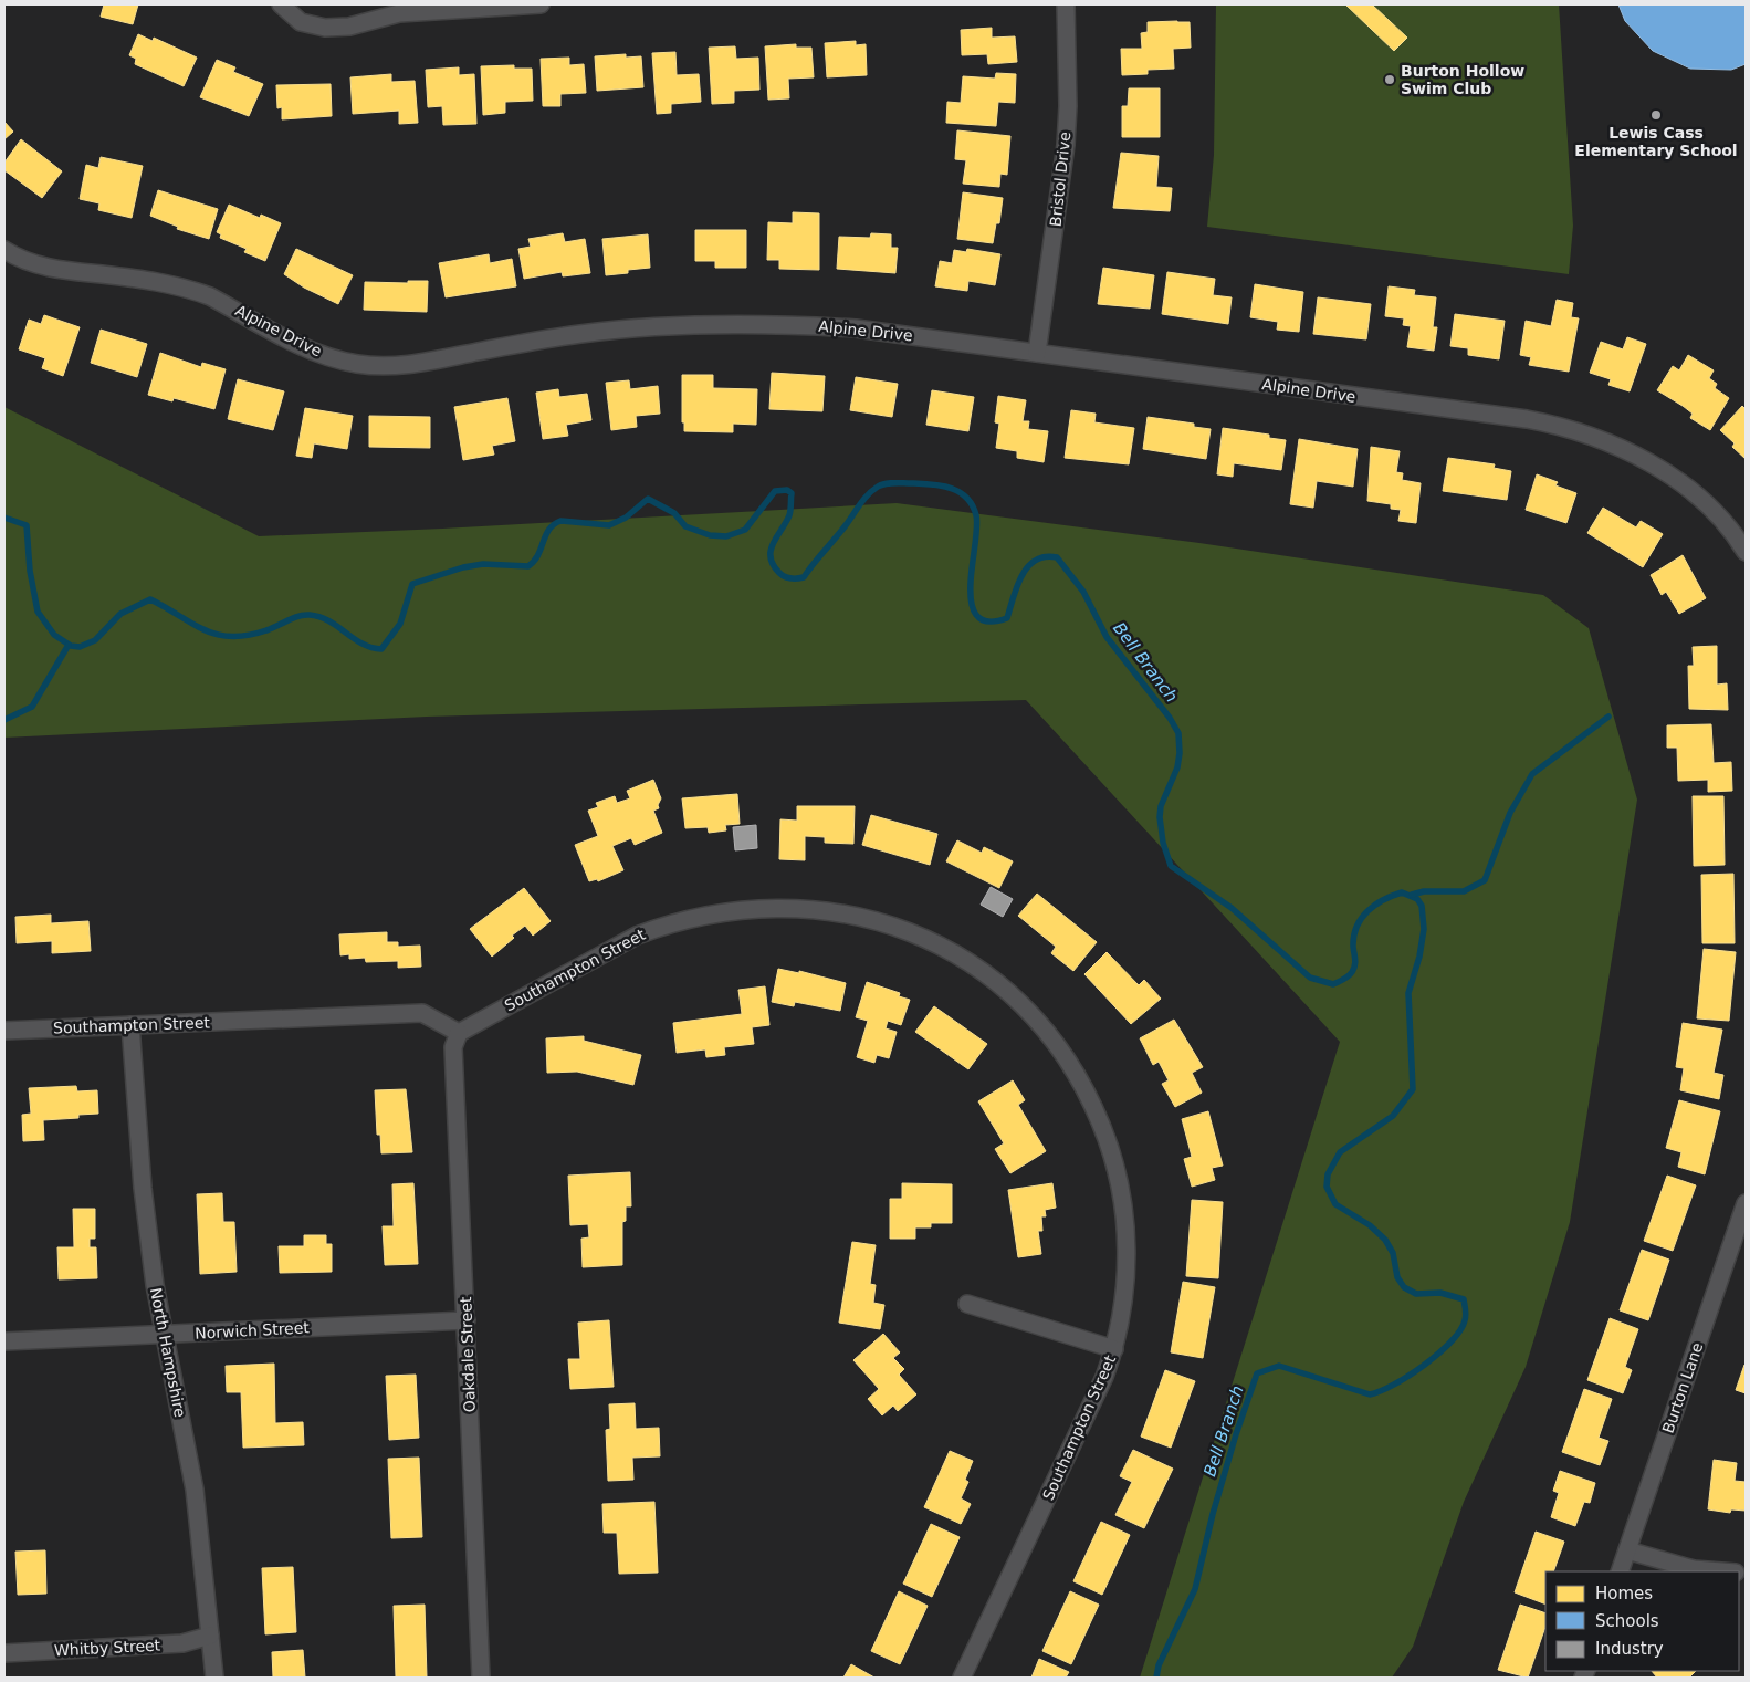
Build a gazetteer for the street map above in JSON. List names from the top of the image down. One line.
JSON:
{"streets":{"street":["Bristol Drive","Alpine Drive","Southampton Street","Norwich Street","North Hampshire","Oakdale Street","Burton Lane","Whitby Street"]},"crossings":[["Bristol Drive","Alpine Drive"],["Southampton Street","North Hampshire"],["Southampton Street","Oakdale Street"],["Norwich Street","North Hampshire"],["Norwich Street","Oakdale Street"],["North Hampshire","Whitby Street"]],"water":["Bell Branch"],"places":["Burton Hollow Swim Club","Lewis Cass Elementary School"],"legend":["Homes","Schools","Industry"]}
